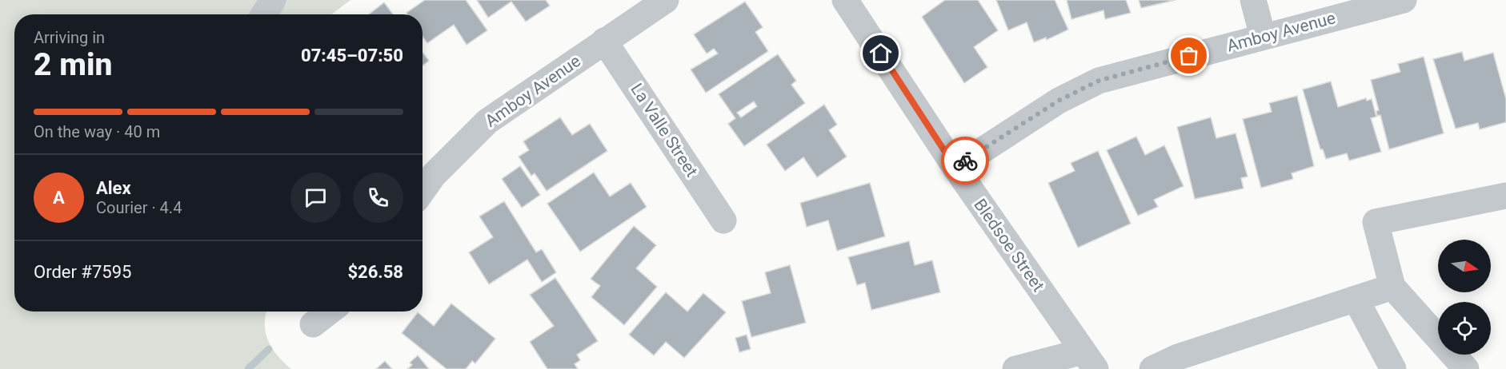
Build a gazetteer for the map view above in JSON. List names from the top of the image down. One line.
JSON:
{"streets":{"street":["Amboy Avenue","La Valle Street","Bledsoe Street"]},"crossings":[["Amboy Avenue","La Valle Street"],["Amboy Avenue","Bledsoe Street"]],"north":"right","page":{"heading":["2 min","Arriving in","07:45–07:50"],"panel":["Alex","Courier · 4.4","Order #7595","$26.58"],"bar":"On the way · 40 m","round":"A"}}
